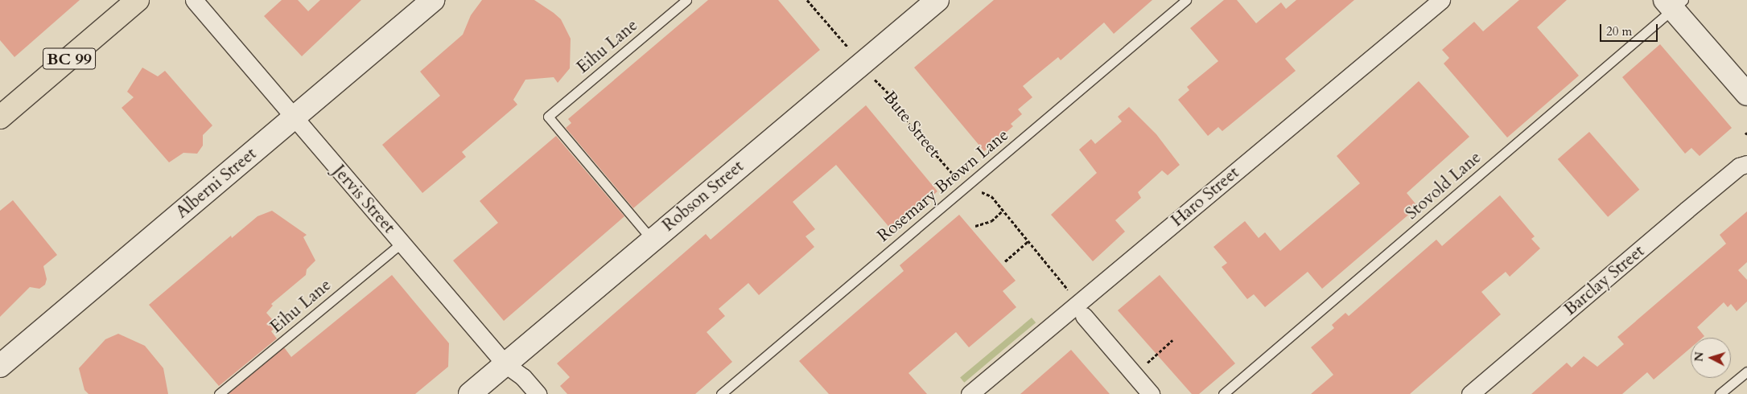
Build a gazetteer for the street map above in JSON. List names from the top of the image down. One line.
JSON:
{"streets":{"highway":["BC 99"],"main road":["Alberni Street","Robson Street"],"street":["Haro Street","Jervis Street","Barclay Street"],"lane":["Eihu Lane","Rosemary Brown Lane","Stovold Lane"],"path":["Bute Street"]},"crossings":[["Eihu Lane","Robson Street"],["Eihu Lane","Jervis Street"],["Alberni Street","Jervis Street"],["Robson Street","Jervis Street"]],"scale_bar":"20 m","north":"left"}
